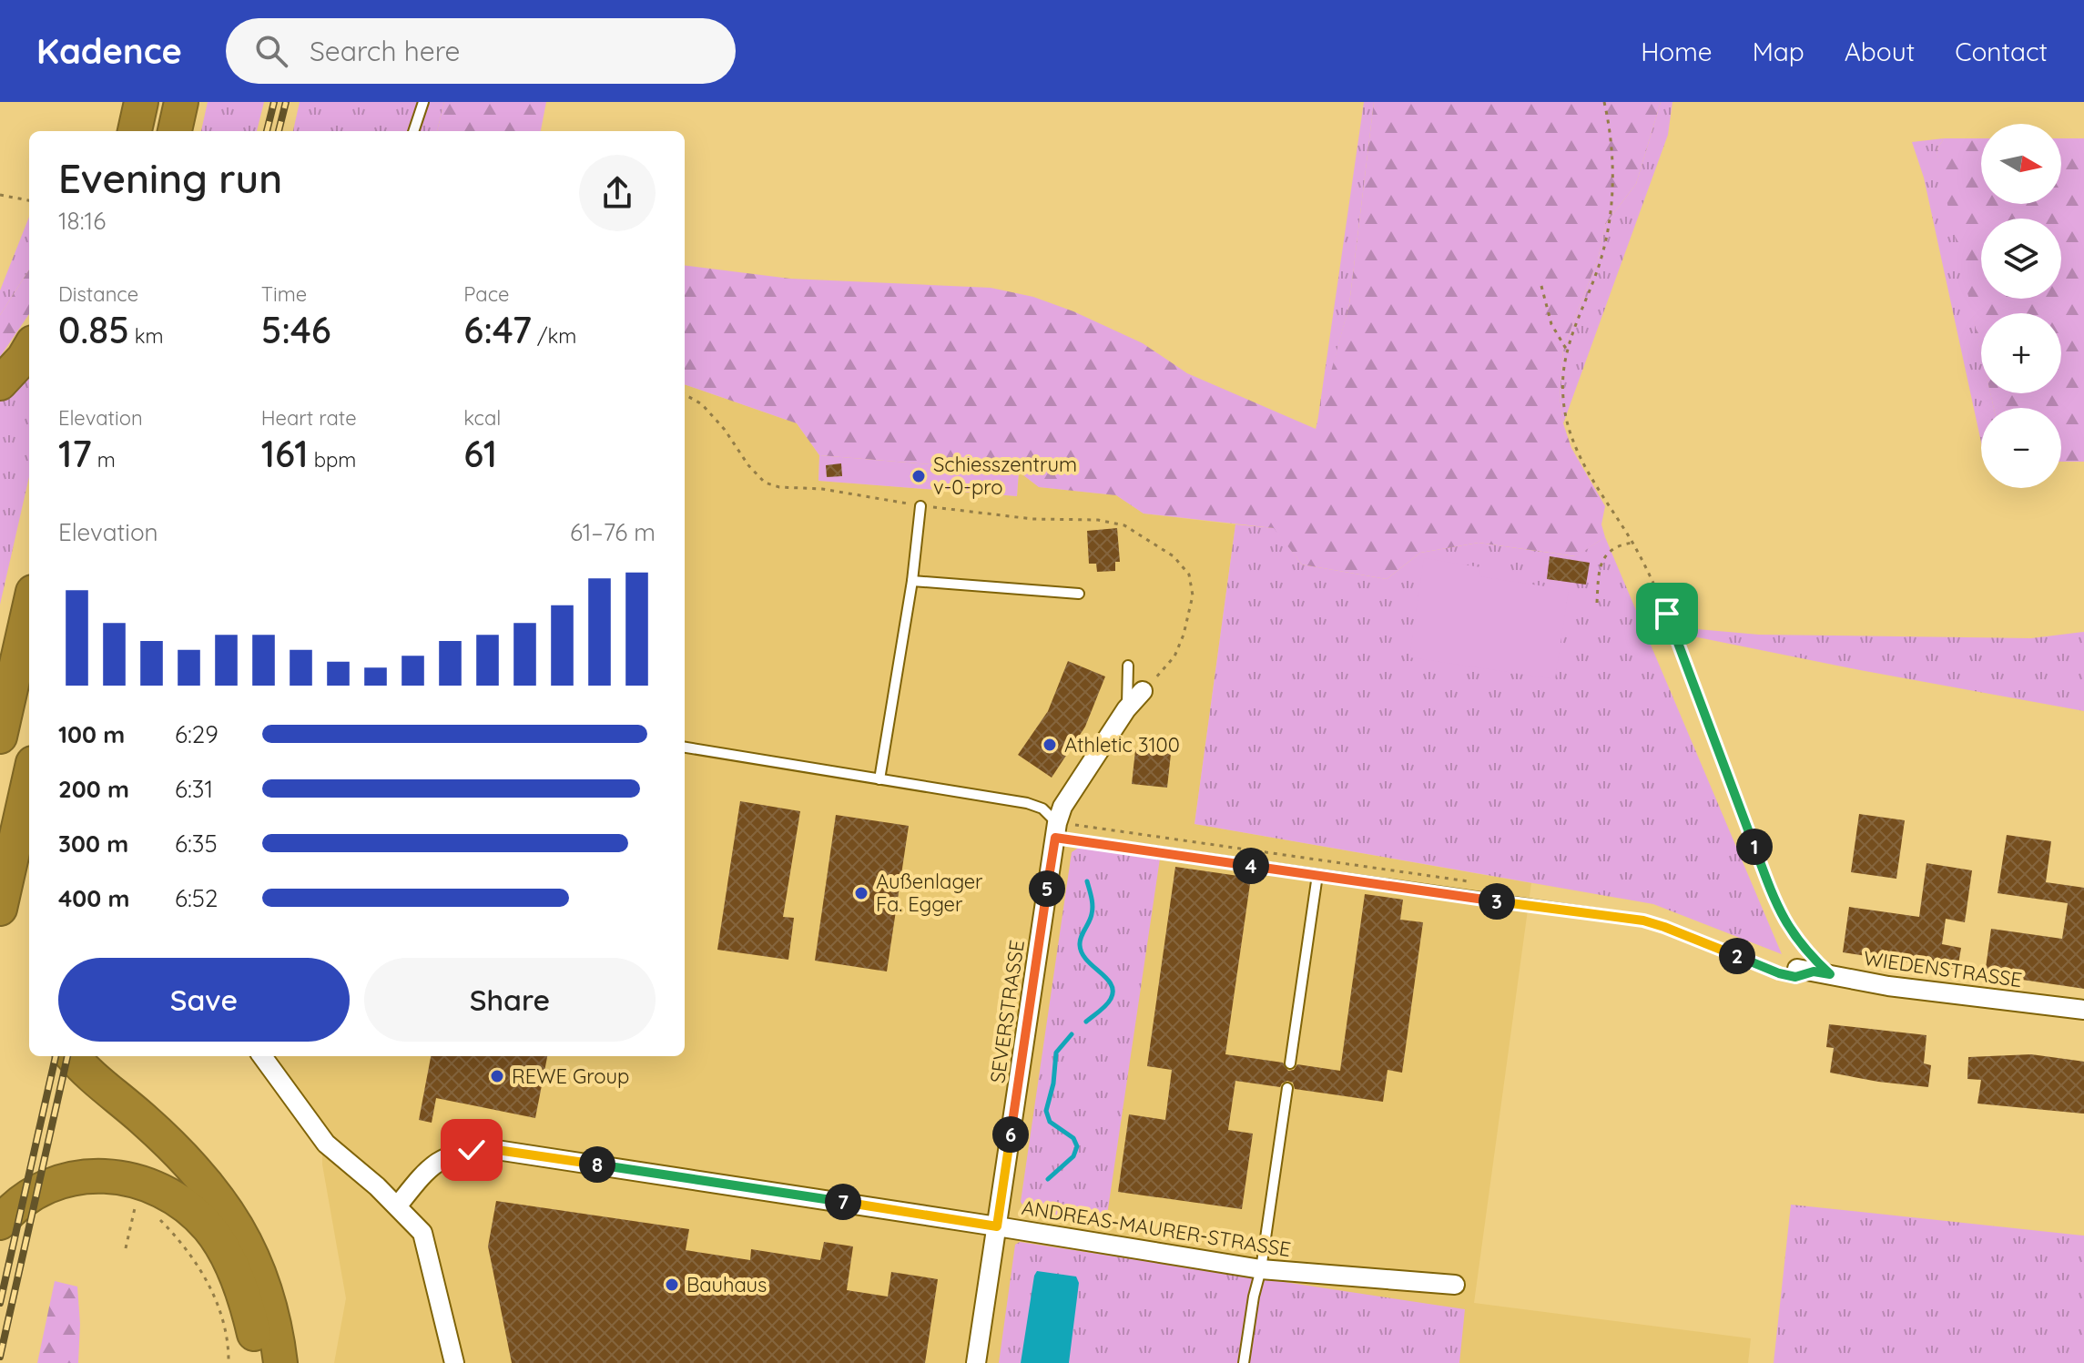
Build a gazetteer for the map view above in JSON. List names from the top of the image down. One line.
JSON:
{"streets":{"street":["WIEDENSTRASSE","SEVERSTRASSE","ANDREAS-MAURER-STRASSE"]},"crossings":[["SEVERSTRASSE","ANDREAS-MAURER-STRASSE"]],"places":["Schiesszentrum v-0-pro","Athletic 3100","Außenlager Fa. Egger","REWE Group","Bauhaus"],"north":"right","page":{"header":"Kadence","search":"Search here","nav":["Home","Map","About","Contact"],"map_buttons":["+","−"],"heading":["Evening run","18:16"],"stats":[["Distance","0.85 km"],["Time","5:46"],["Pace","6:47 /km"],["Elevation","17 m"],["Heart rate","161 bpm"],["kcal","61"]],"chart":["Elevation","61–76 m"],"list":[{"name":"100 m","note":"6:29"},{"name":"200 m","note":"6:31"},{"name":"300 m","note":"6:35"},{"name":"400 m","note":"6:52"}],"pins":["1","4","5","3","2","6","8","7"],"buttons":["Save","Share"]}}
